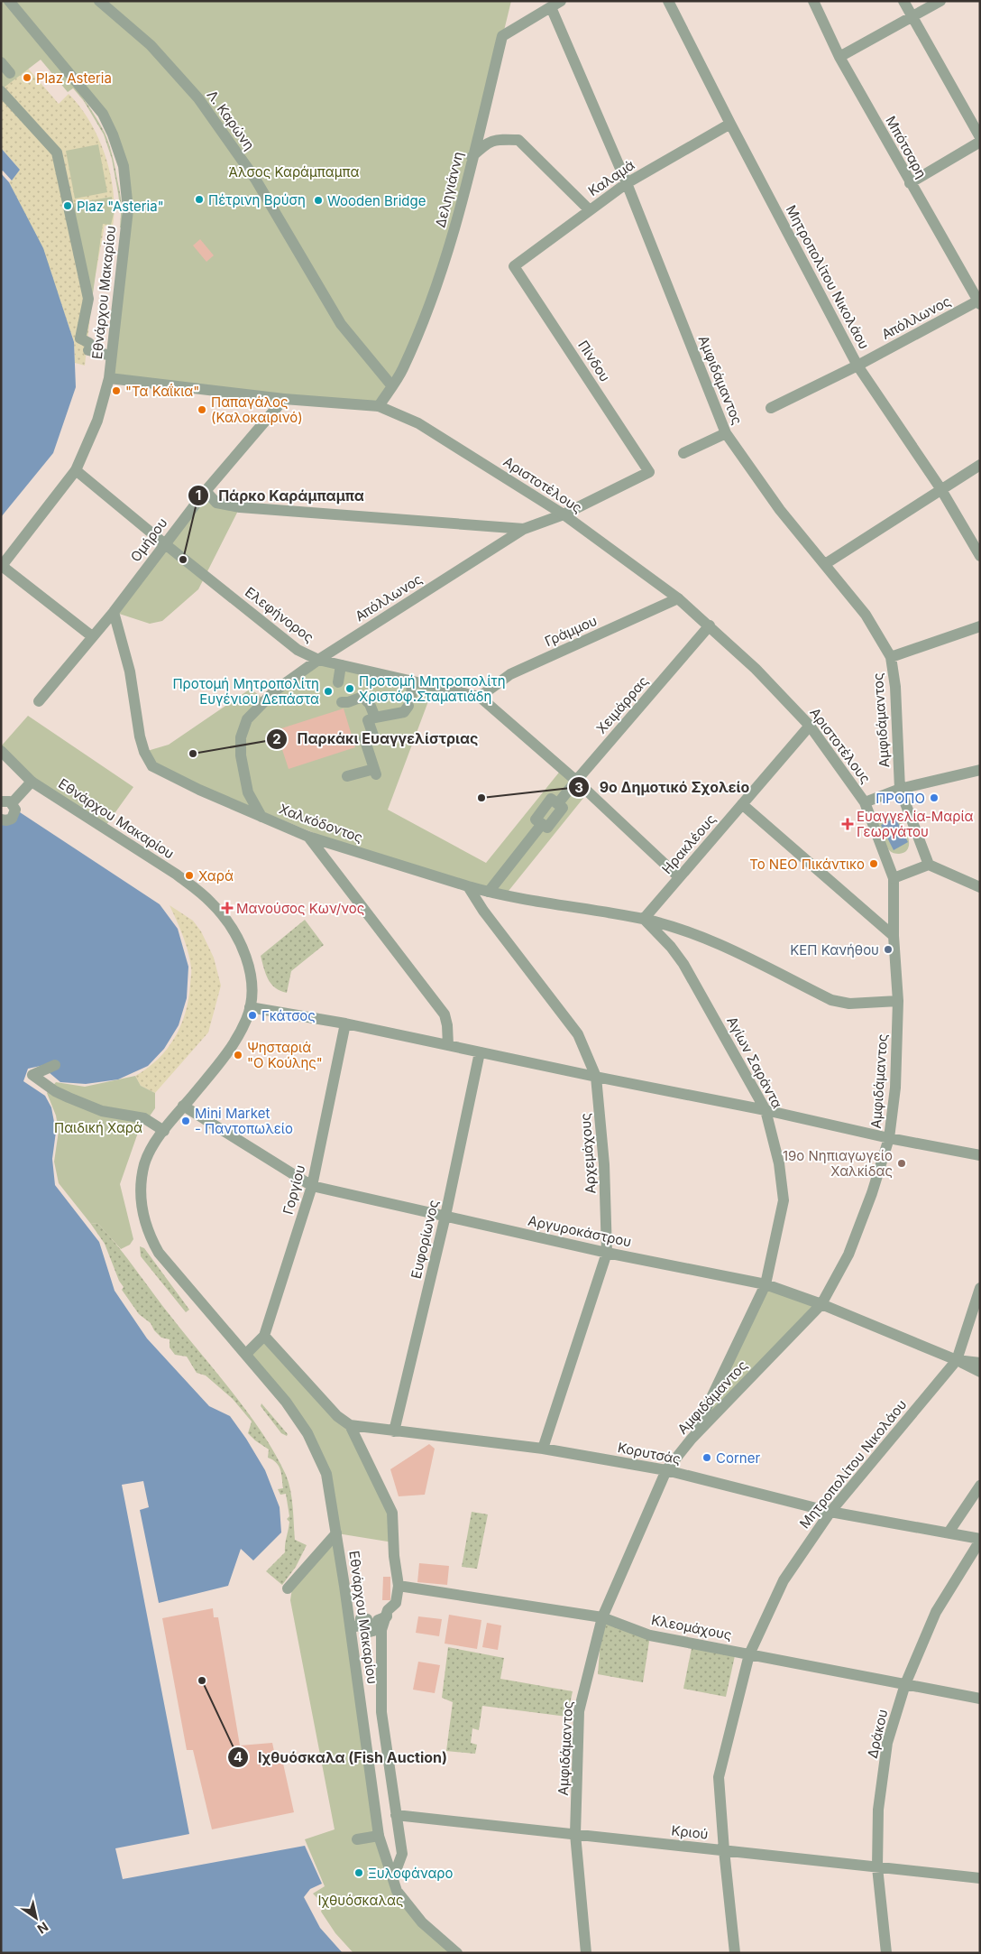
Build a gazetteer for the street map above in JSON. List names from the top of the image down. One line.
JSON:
{"streets":{"street":["Λ. Καρώνη","Μπότσαρη","Καλαμά","Δεληγιάννη","Μητροπολίτου Νικολάου","Εθνάρχου Μακαρίου","Απόλλωνος","Πίνδου","Αμφιδάμαντος","Αριστοτέλους","Ομήρου","Ελεφήνορος","Γράμμου","Χειμάρρας","Χαλκόδοντος","Ηρακλέους","Αγίων Σαράντα","Αρχεμάχους","Γοργίου","Αργυροκάστρου","Ευφορίωνος","Κορυτσάς","Κλεομάχους","Δράκου","Κριού"]},"crossings":[["Λ. Καρώνη","Δεληγιάννη"],["Μπότσαρη","Απόλλωνος"],["Καλαμά","Μητροπολίτου Νικολάου"],["Καλαμά","Πίνδου"],["Καλαμά","Αμφιδάμαντος"],["Δεληγιάννη","Αμφιδάμαντος"],["Δεληγιάννη","Αριστοτέλους"],["Μητροπολίτου Νικολάου","Απόλλωνος"],["Μητροπολίτου Νικολάου","Αργυροκάστρου"],["Μητροπολίτου Νικολάου","Κορυτσάς"],["Μητροπολίτου Νικολάου","Κλεομάχους"],["Μητροπολίτου Νικολάου","Κριού"],["Εθνάρχου Μακαρίου","Αριστοτέλους"],["Εθνάρχου Μακαρίου","Ελεφήνορος"],["Εθνάρχου Μακαρίου","Γοργίου"],["Εθνάρχου Μακαρίου","Αργυροκάστρου"],["Απόλλωνος","Πίνδου"],["Απόλλωνος","Αριστοτέλους"],["Απόλλωνος","Ελεφήνορος"],["Απόλλωνος","Χαλκόδοντος"],["Αμφιδάμαντος","Αριστοτέλους"],["Αμφιδάμαντος","Χαλκόδοντος"],["Αμφιδάμαντος","Αγίων Σαράντα"],["Αμφιδάμαντος","Αργυροκάστρου"],["Αμφιδάμαντος","Κορυτσάς"],["Αμφιδάμαντος","Κλεομάχους"],["Αμφιδάμαντος","Κριού"],["Αριστοτέλους","Ομήρου"],["Αριστοτέλους","Γράμμου"],["Αριστοτέλους","Χειμάρρας"],["Αριστοτέλους","Ηρακλέους"],["Ομήρου","Ελεφήνορος"],["Ομήρου","Χαλκόδοντος"],["Ελεφήνορος","Γράμμου"],["Ελεφήνορος","Χειμάρρας"],["Ελεφήνορος","Ηρακλέους"],["Χειμάρρας","Χαλκόδοντος"],["Χαλκόδοντος","Ηρακλέους"],["Χαλκόδοντος","Αγίων Σαράντα"],["Χαλκόδοντος","Αρχεμάχους"],["Ηρακλέους","Αγίων Σαράντα"],["Αγίων Σαράντα","Αργυροκάστρου"],["Αρχεμάχους","Αργυροκάστρου"],["Αρχεμάχους","Κορυτσάς"],["Γοργίου","Αργυροκάστρου"],["Γοργίου","Κορυτσάς"],["Αργυροκάστρου","Ευφορίωνος"],["Ευφορίωνος","Κορυτσάς"],["Κορυτσάς","Δράκου"],["Κλεομάχους","Δράκου"],["Δράκου","Κριού"]],"parks":["Άλσος Καράμπαμπα","Παιδική Χαρά","Ιχθυόσκαλας"],"places":{"other":["Plaz Asteria","Πέτρινη Βρύση","Wooden Bridge","Plaz \"Asteria\"","\"Τα Καΐκια\"","Παπαγάλος (Καλοκαιρινό)","Πάρκο Καράμπαμπα","Προτομή Μητροπολίτη Χριστόφ.Σταματιάδη","Προτομή Μητροπολίτη Ευγένιου Δεπάστα","Παρκάκι Ευαγγελίστριας","9ο Δημοτικό Σχολείο","ΠΡΟΠΟ","Το ΝΕΟ Πικάντικο","Χαρά","ΚΕΠ Κανήθου","Γκάτσος","Ψησταριά \"Ο Κούλης\"","Mini Market - Παντοπωλείο","19ο Νηπιαγωγείο Χαλκίδας","Corner","Ιχθυόσκαλα (Fish Auction)","Ξυλοφάναρο"],"health":["Ευαγγελία-Μαρία Γεωργάτου","Μανούσος Κων/νος"]},"north":"bottom right"}
